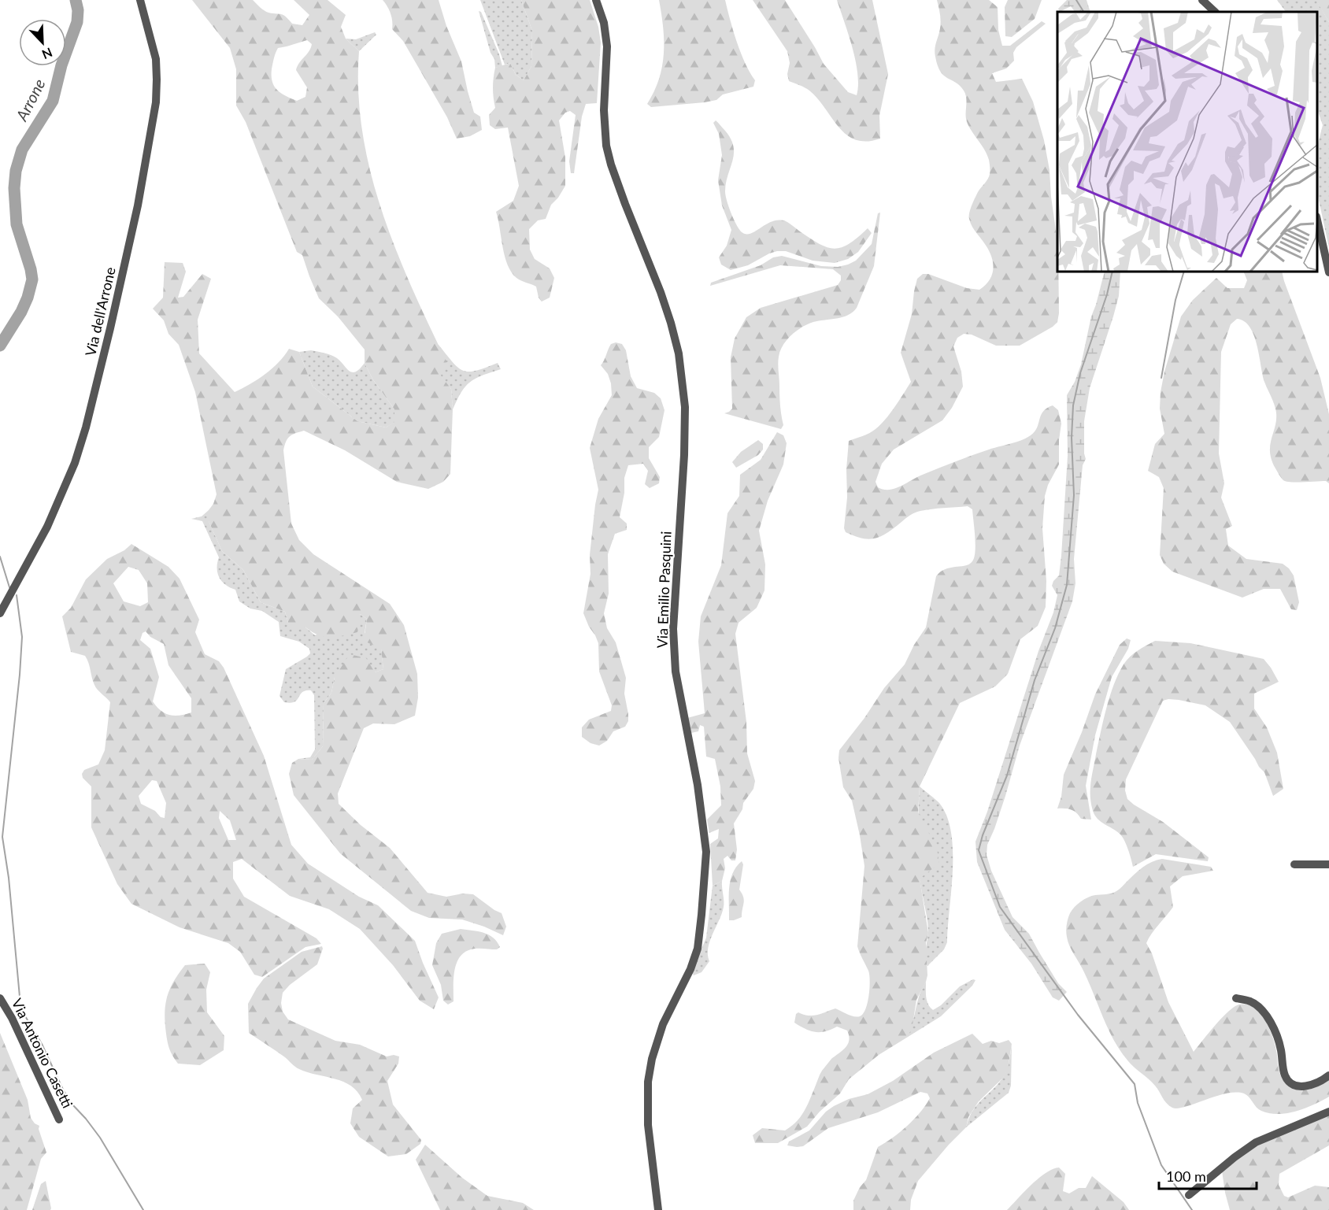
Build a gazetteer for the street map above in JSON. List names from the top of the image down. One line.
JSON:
{"streets":{"street":["Via dell'Arrone","Via Emilio Pasquini","Via Antonio Casetti"]},"water":["Arrone"],"scale_bar":"100 m","north":"bottom right"}
